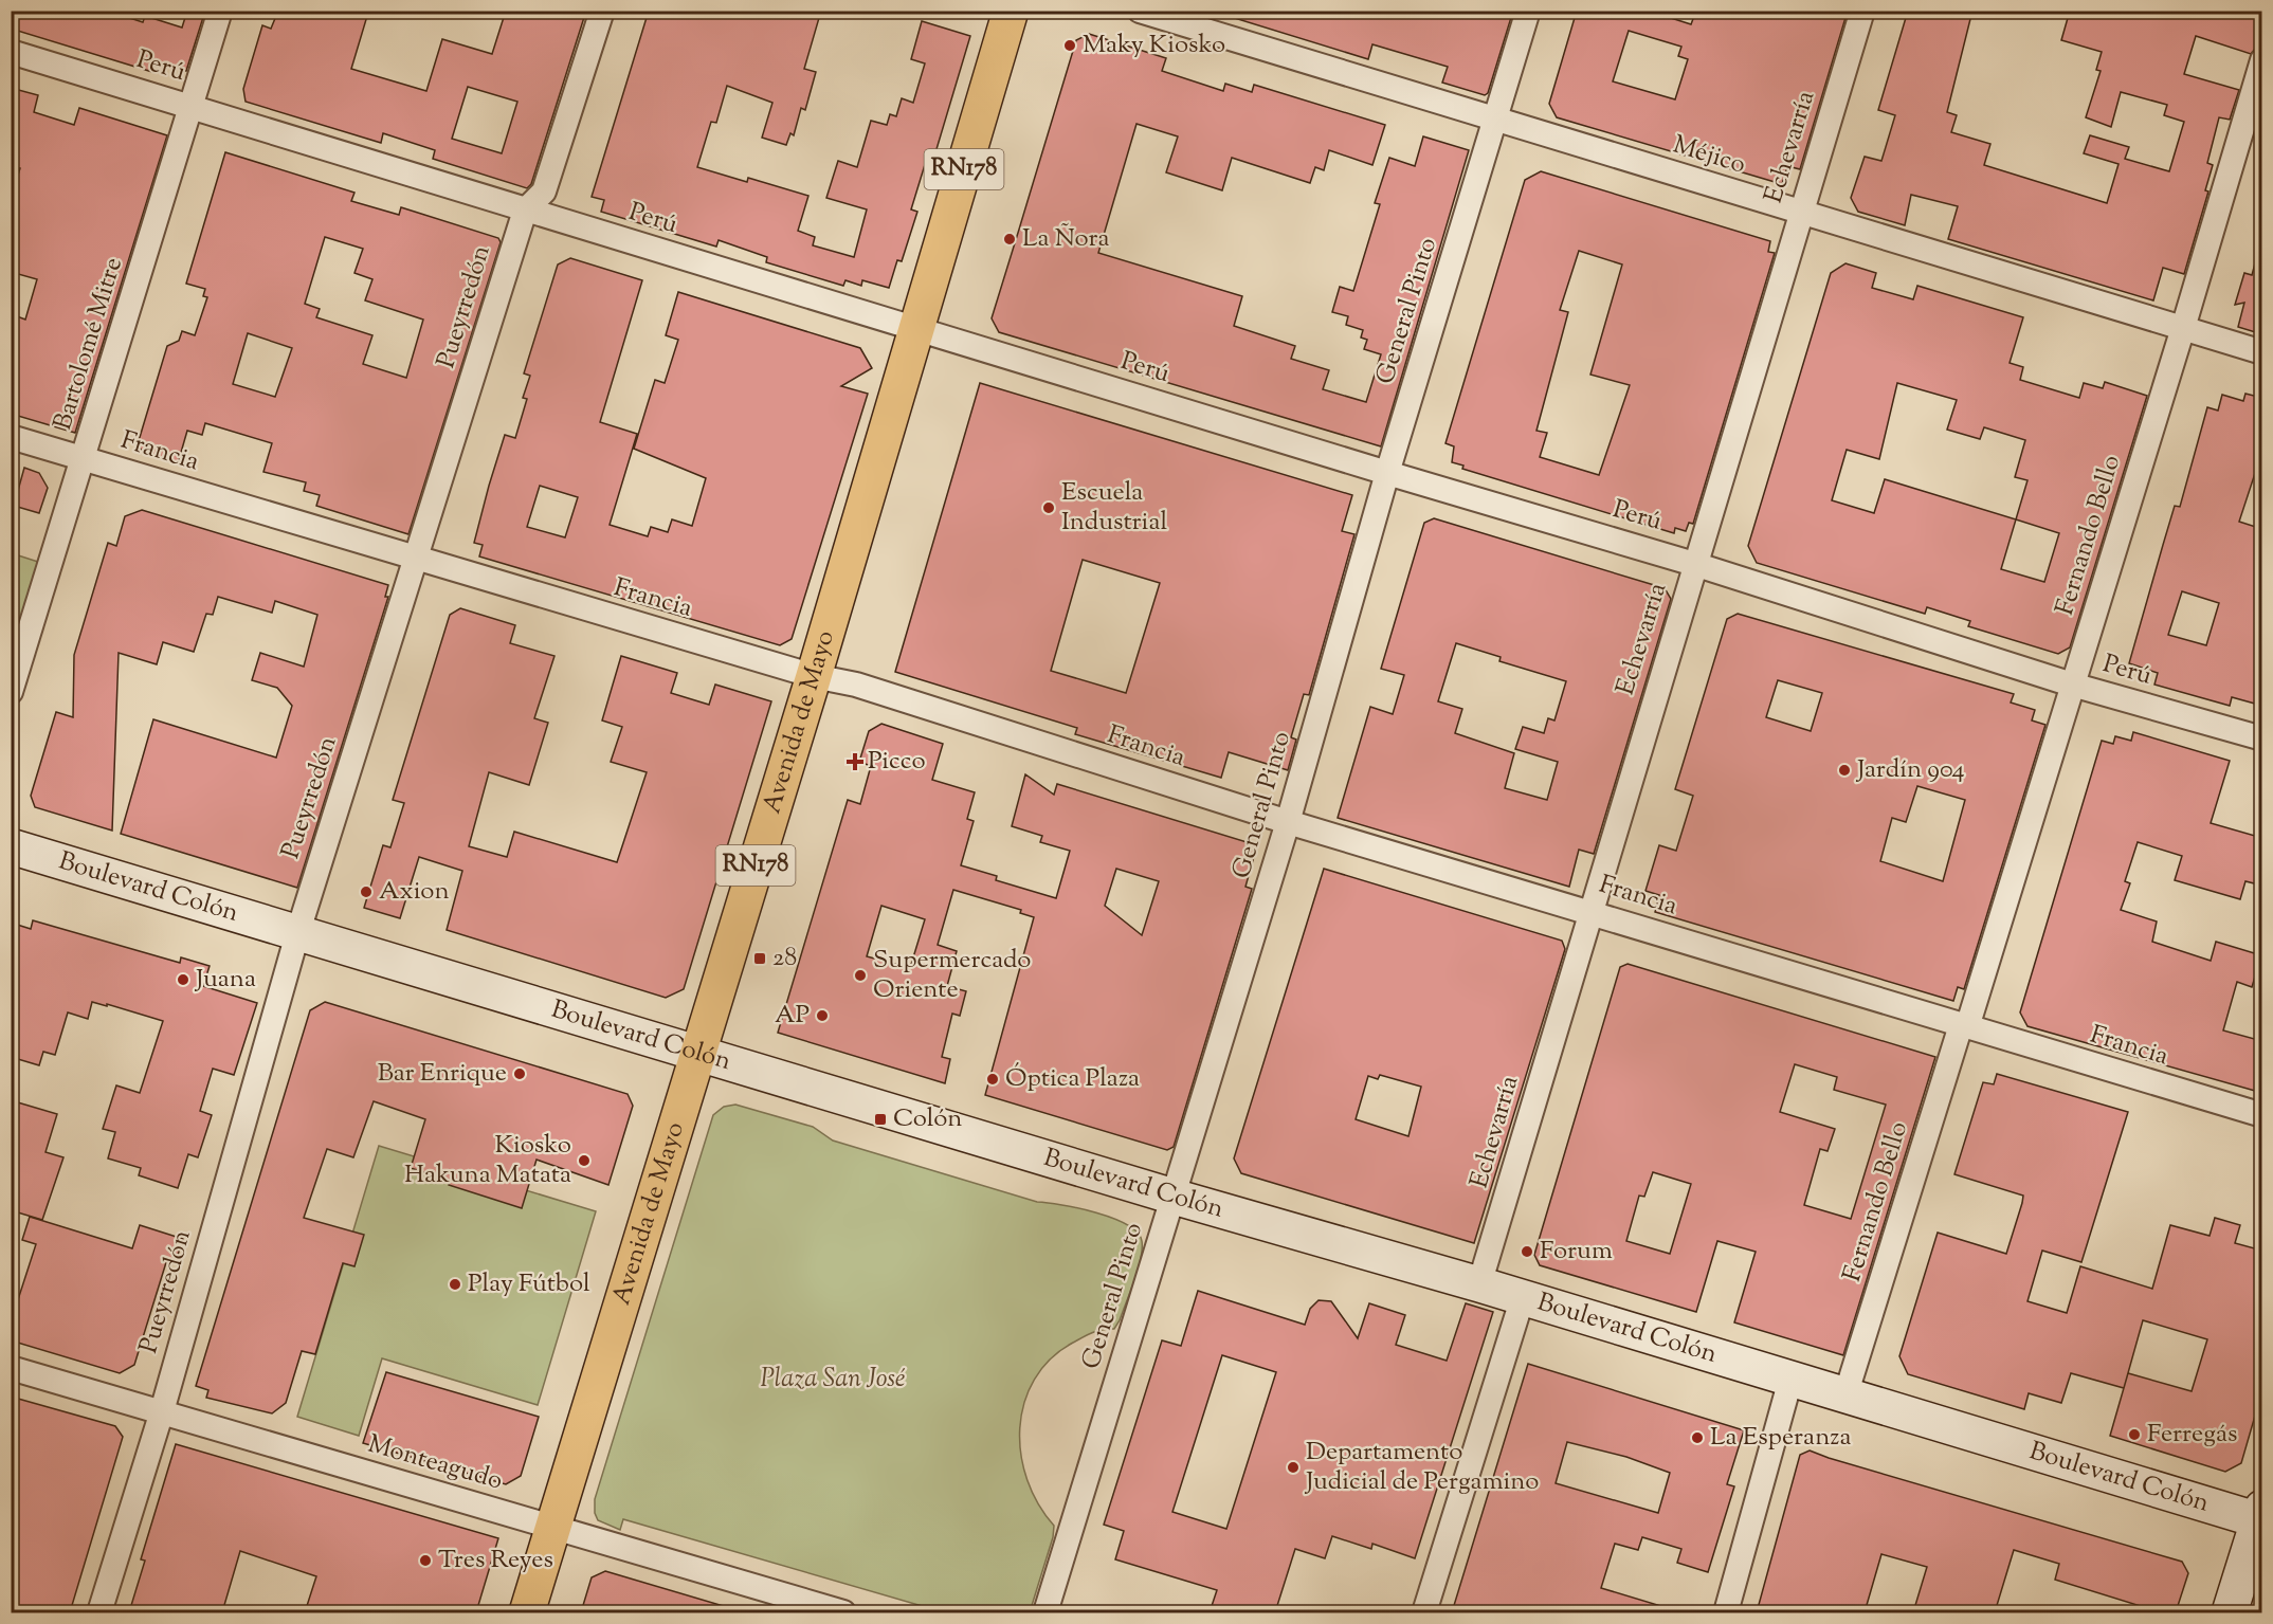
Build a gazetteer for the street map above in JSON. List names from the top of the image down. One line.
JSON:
{"streets":{"main road":["RN178","Avenida de Mayo","Boulevard Colón"],"street":["Perú","Echevarría","Méjico","Pueyrredón","General Pinto","Bartolomé Mitre","Francia","Fernando Bello","Monteagudo"]},"crossings":[["Perú","Echevarría"],["Perú","Pueyrredón"],["Perú","General Pinto"],["Perú","Bartolomé Mitre"],["Perú","Fernando Bello"],["Perú","Avenida de Mayo"],["Echevarría","Méjico"],["Echevarría","Francia"],["Echevarría","Boulevard Colón"],["Méjico","General Pinto"],["Méjico","Fernando Bello"],["Pueyrredón","Francia"],["Pueyrredón","Boulevard Colón"],["Pueyrredón","Monteagudo"],["General Pinto","Francia"],["General Pinto","Boulevard Colón"],["Bartolomé Mitre","Francia"],["Francia","Fernando Bello"],["Francia","Avenida de Mayo"],["Fernando Bello","Boulevard Colón"],["Avenida de Mayo","Boulevard Colón"],["Avenida de Mayo","Monteagudo"]],"parks":["Plaza San José"],"places":{"other":["Maky Kiosko","La Ñora","Escuela Industrial","Jardín 904","Axion","Supermercado Oriente","Juana","AP","Bar Enrique","Óptica Plaza","Kiosko Hakuna Matata","Forum","Play Fútbol","Ferregás","La Esperanza","Departamento Judicial de Pergamino","Tres Reyes"],"health":["Picco"],"transit":["28","Colón"]}}
